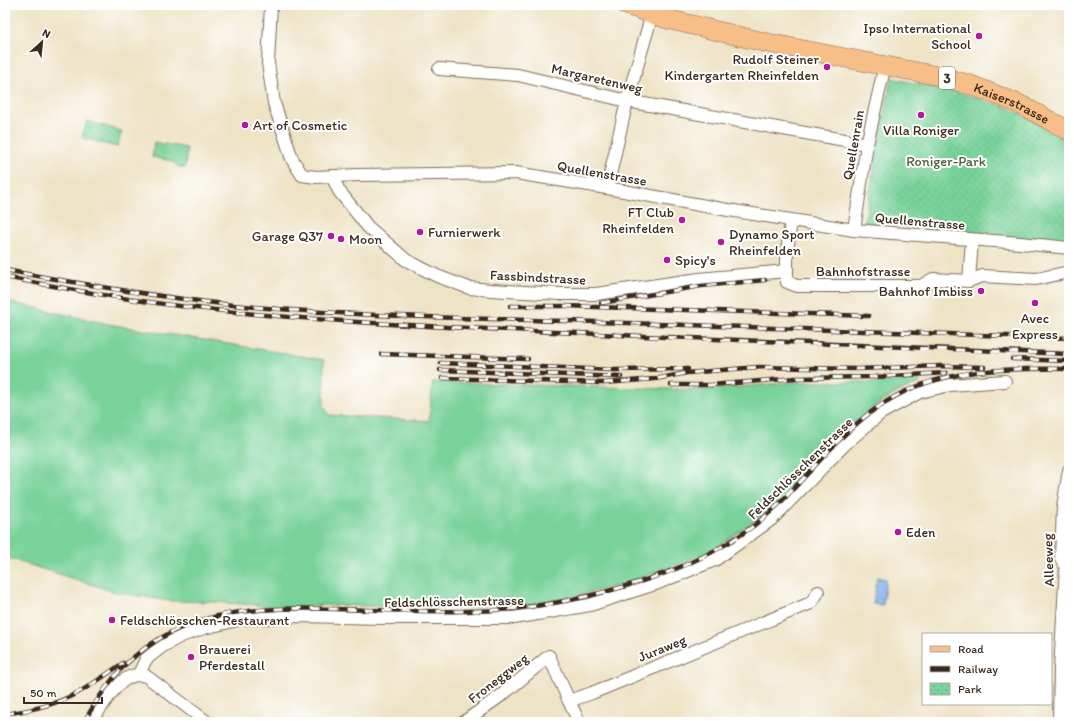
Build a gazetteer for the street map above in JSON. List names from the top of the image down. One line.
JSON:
{"streets":{"main road":["3","Kaiserstrasse"],"street":["Margaretenweg","Quellenrain","Quellenstrasse","Bahnhofstrasse","Fassbindstrasse","Feldschlösschenstrasse","Alleeweg","Juraweg","Froneggweg"]},"crossings":[["Margaretenweg","Quellenrain"],["Kaiserstrasse","Quellenrain"],["Quellenrain","Quellenstrasse"],["Quellenstrasse","Fassbindstrasse"],["Bahnhofstrasse","Fassbindstrasse"],["Juraweg","Froneggweg"]],"parks":["Roniger-Park"],"places":["Ipso International School","Rudolf Steiner Kindergarten Rheinfelden","Villa Roniger","Art of Cosmetic","FT Club Rheinfelden","Furnierwerk","Garage Q37","Moon","Dynamo Sport Rheinfelden","Spicy's","Bahnhof Imbiss","Avec Express","Eden","Feldschlösschen-Restaurant","Brauerei Pferdestall"],"legend":["Road","Railway","Park"],"scale_bar":"50 m","north":"top right"}
